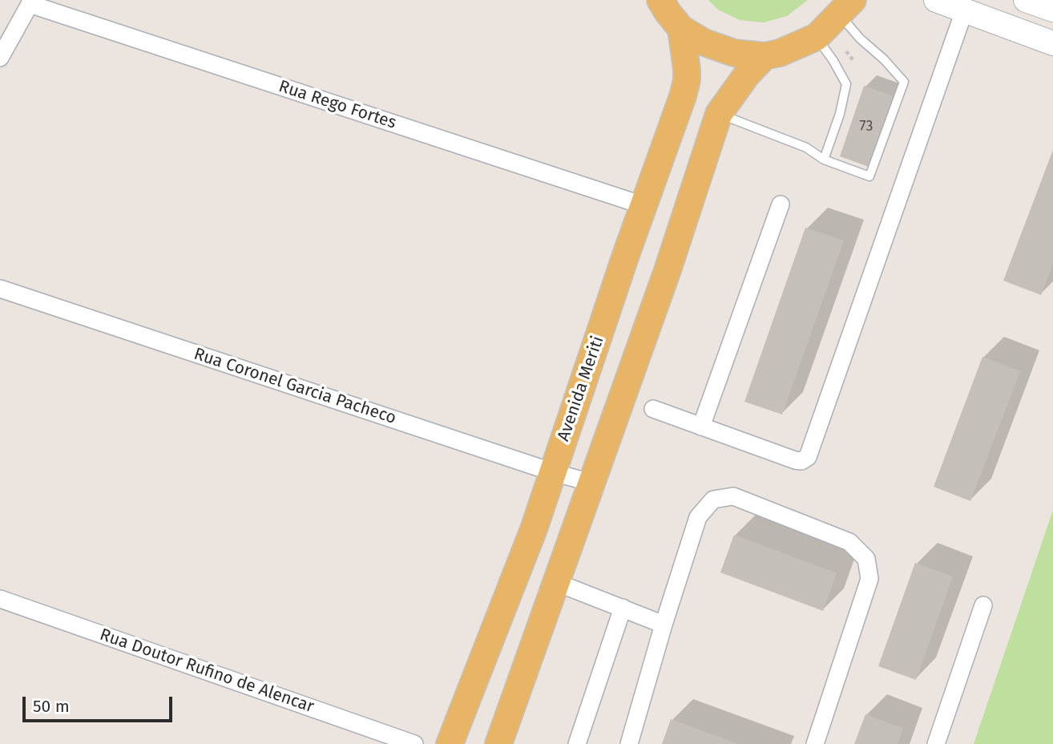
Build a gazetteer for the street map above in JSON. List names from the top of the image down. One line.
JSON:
{"streets":{"main road":["Avenida Meriti"],"street":["Rua Rego Fortes","Rua Coronel Garcia Pacheco","Rua Doutor Rufino de Alencar"]},"crossings":[["Rua Rego Fortes","Avenida Meriti"],["Rua Coronel Garcia Pacheco","Avenida Meriti"]],"house_numbers":["73"],"scale_bar":"50 m"}
